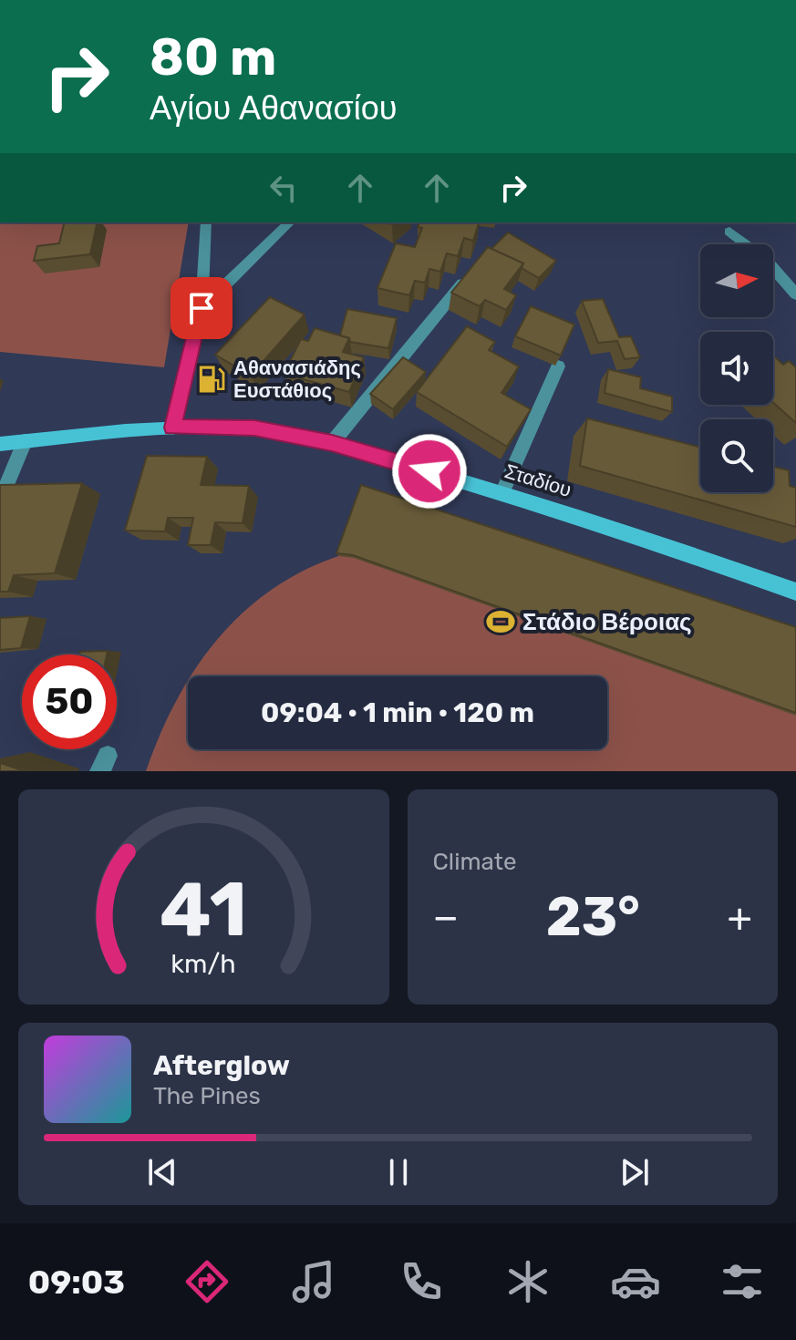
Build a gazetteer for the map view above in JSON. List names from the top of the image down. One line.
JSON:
{"streets":{"main road":["Σταδίου"]},"places":{"fuel station":["Αθανασιάδης Ευστάθιος"],"sports":["Στάδιο Βέροιας"]},"north":"right","page":{"turn":["80 m","Αγίου Αθανασίου"],"limit":"50","trip":"09:04 · 1 min · 120 m","tile":"Climate","heat":["−","23°","+"],"song":["Afterglow","The Pines"],"tabs":"09:03","gauge":["41","km/h"]}}
